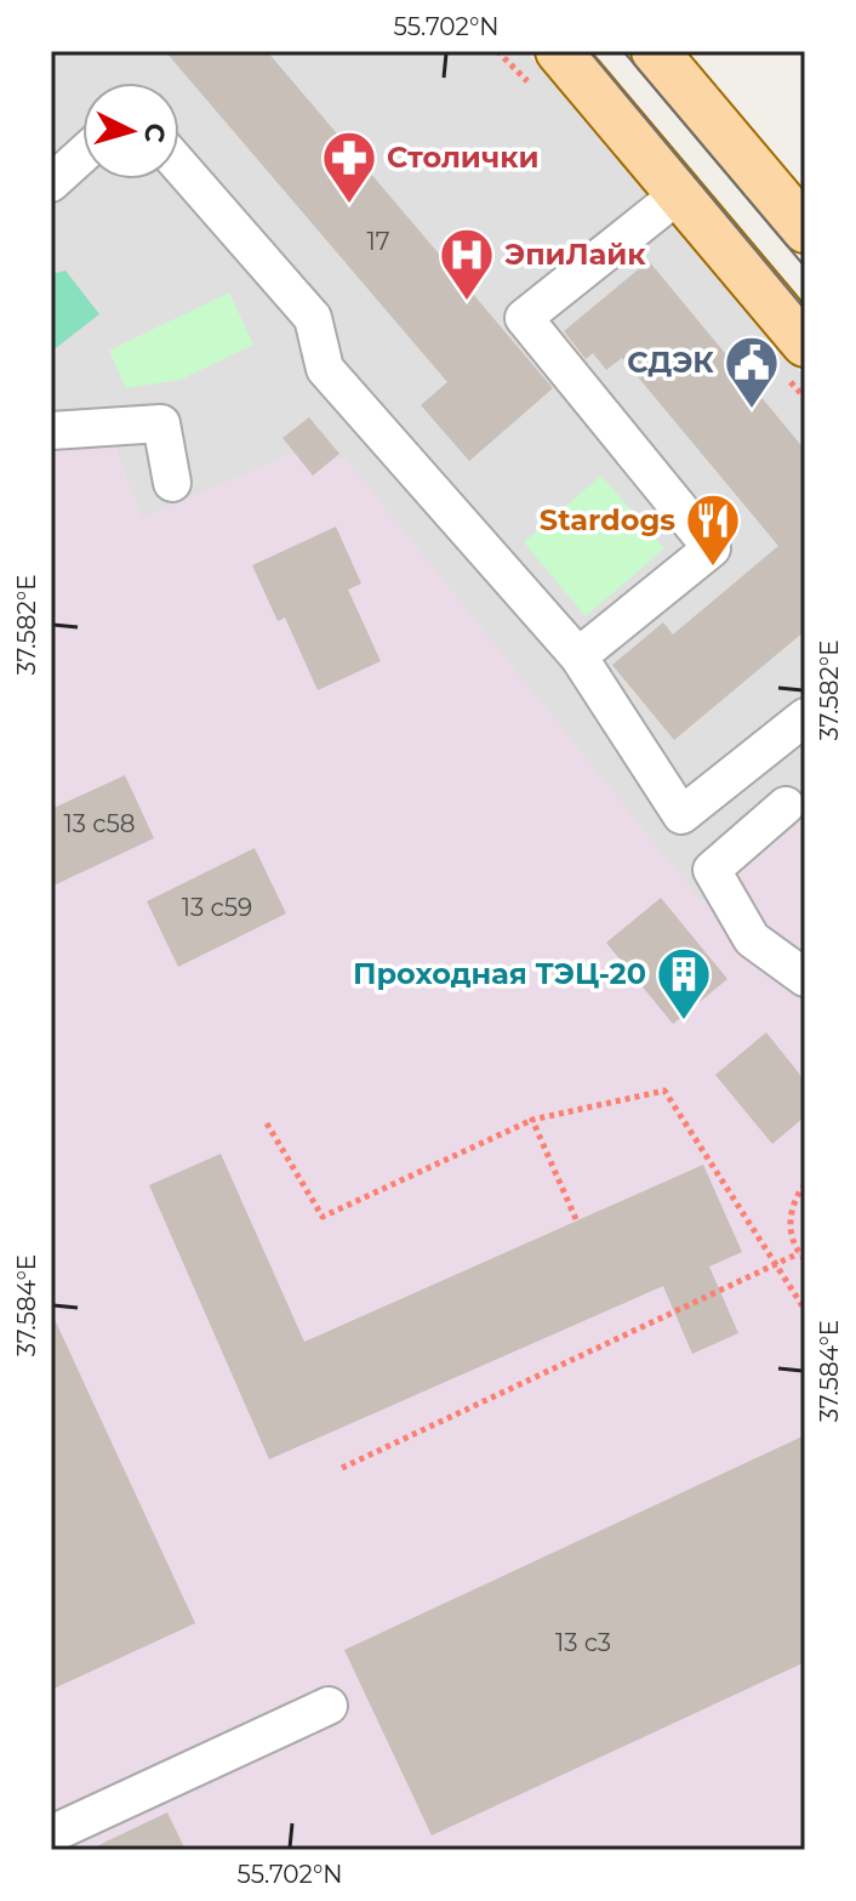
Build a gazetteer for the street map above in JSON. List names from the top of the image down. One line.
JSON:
{"places":{"pharmacy":["Столички"],"hospital":["ЭпиЛайк"],"public building":["СДЭК"],"restaurant":["Stardogs"],"building":["Проходная ТЭЦ-20"]},"house_numbers":["17","13 с58","13 с59","13 с3"],"north":"right","coordinates":["55.702°N","37.582°E","37.584°E"]}
